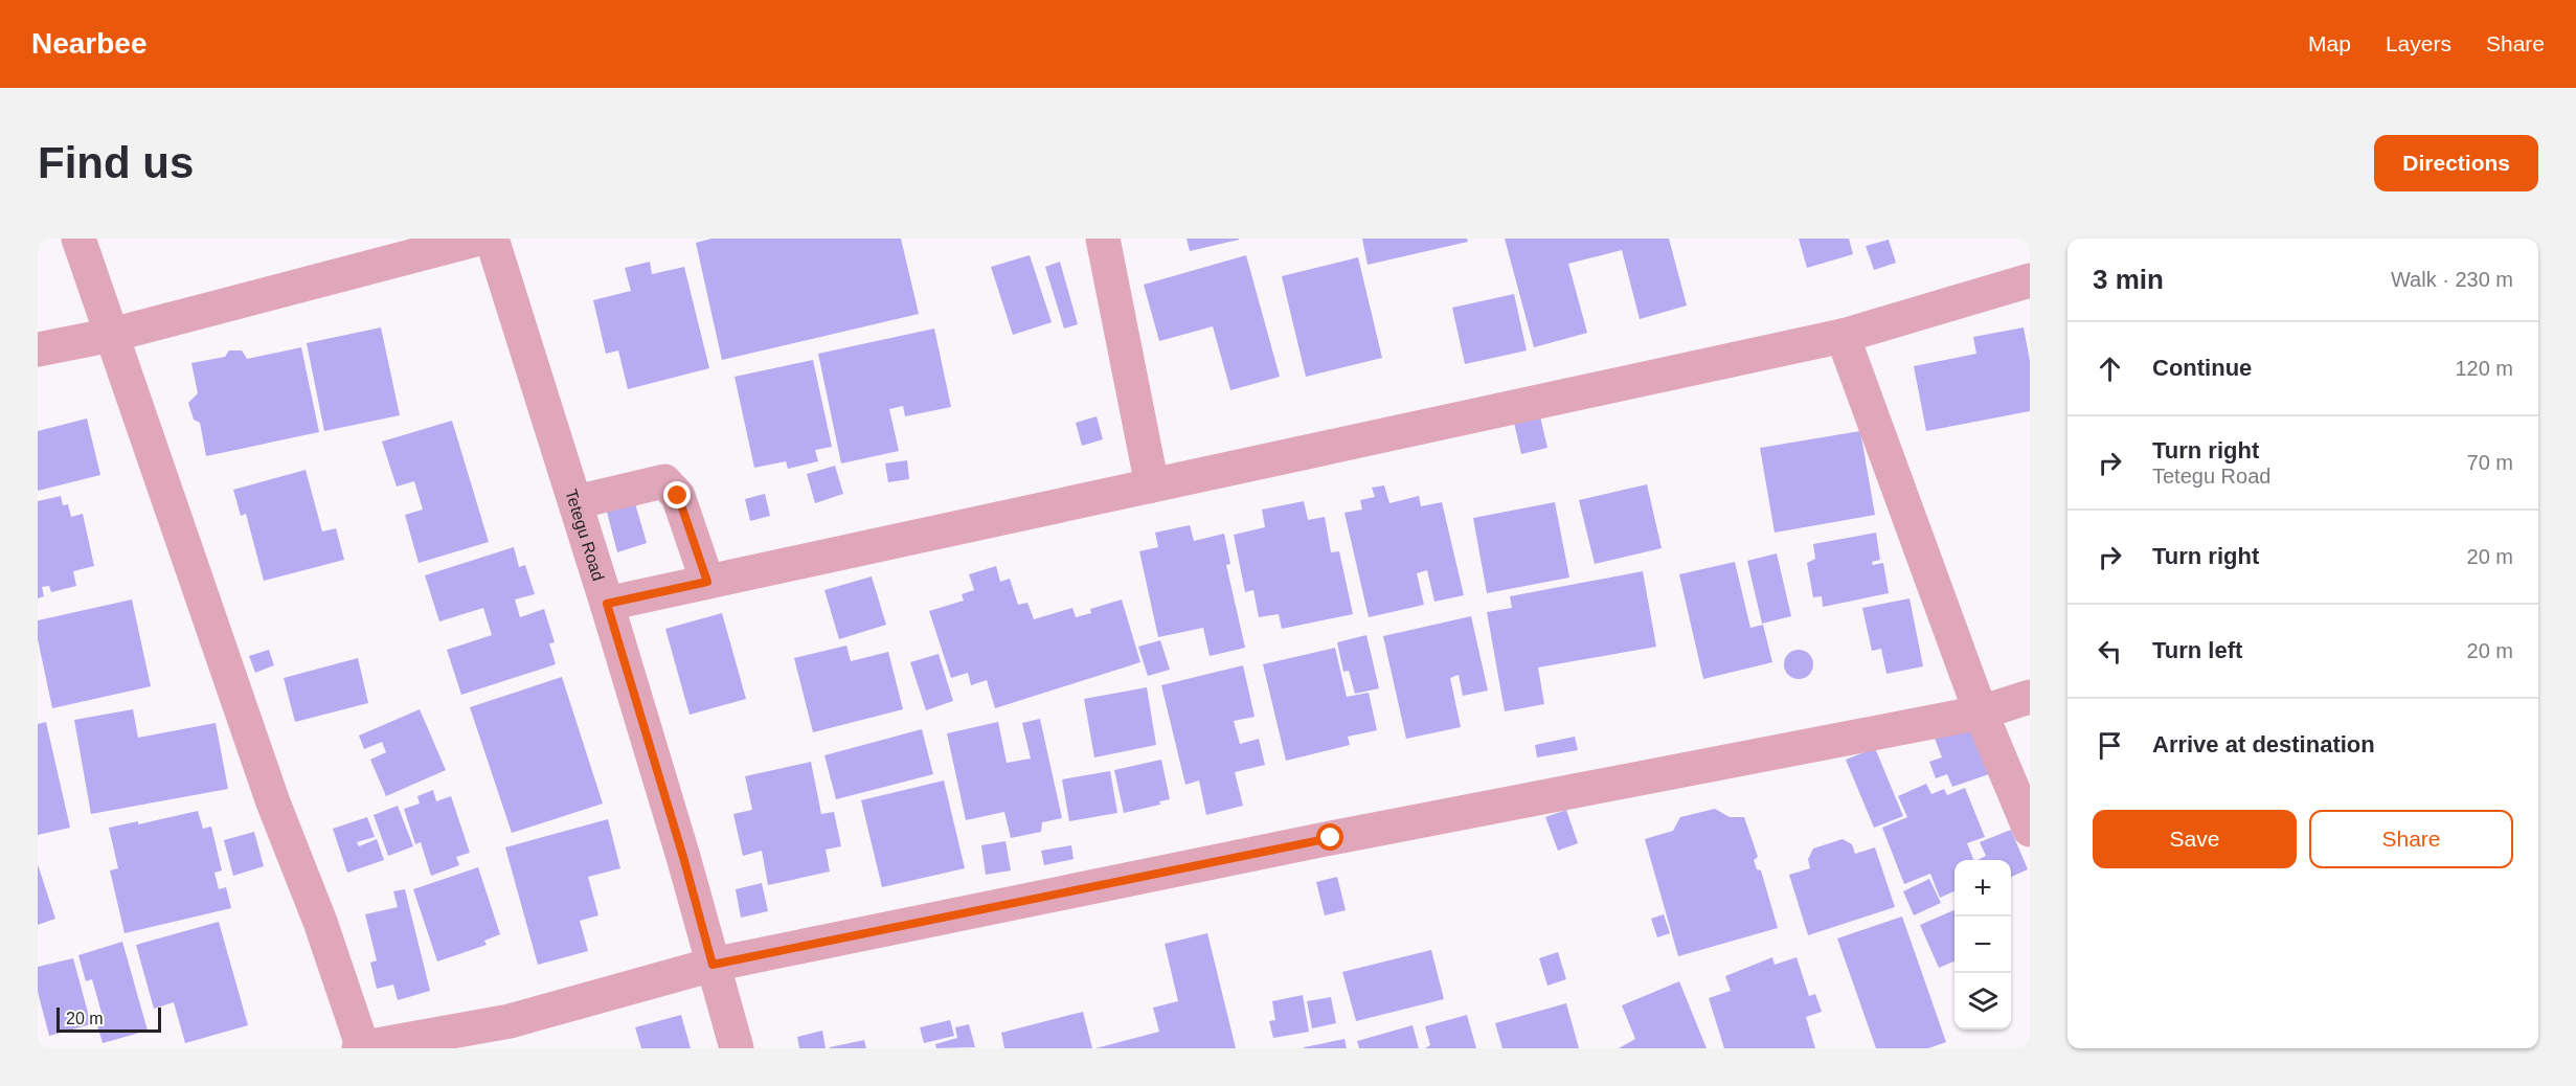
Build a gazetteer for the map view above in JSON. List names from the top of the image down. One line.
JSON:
{"streets":{"street":["Tetegu Road"]},"scale_bar":"20 m","page":{"header":"Nearbee","nav":["Map","Layers","Share"],"buttons":["Directions",["Save","Share"]],"title":"Find us","heading":["3 min","Walk · 230 m"],"list":[["Continue","120 m"],["Turn right","Tetegu Road","70 m"],["Turn right","20 m"],["Turn left","20 m"],"Arrive at destination"],"map_buttons":["+","−"],"scale":"20 m"}}
